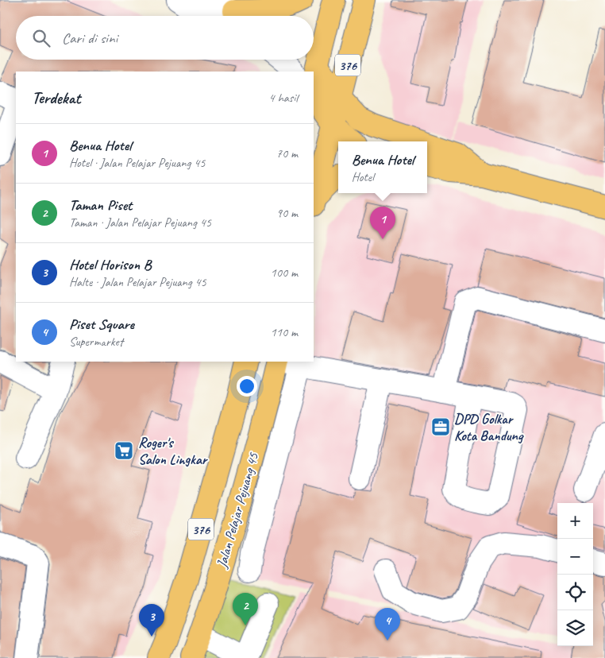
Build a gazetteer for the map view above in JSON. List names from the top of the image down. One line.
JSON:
{"streets":{"main road":["376","Jalan Pelajar Pejuang 45"]},"places":{"office":["DPD Golkar Kota Bandung"],"supermarket":["Roger's Salon Lingkar"]},"page":{"search":"Cari di sini","heading":["Terdekat","4 hasil"],"list":[{"mark":"1","name":"Benua Hotel","note":"Hotel · Jalan Pelajar Pejuang 45","value":"70 m"},{"mark":"2","name":"Taman Piset","note":"Taman · Jalan Pelajar Pejuang 45","value":"90 m"},{"mark":"3","name":"Hotel Horison B","note":"Halte · Jalan Pelajar Pejuang 45","value":"100 m"},{"mark":"4","name":"Piset Square","note":"Supermarket","value":"110 m"}],"popup":["Benua Hotel","Hotel"],"pins":["1","2","3","4"],"map_buttons":["+","−"]}}
